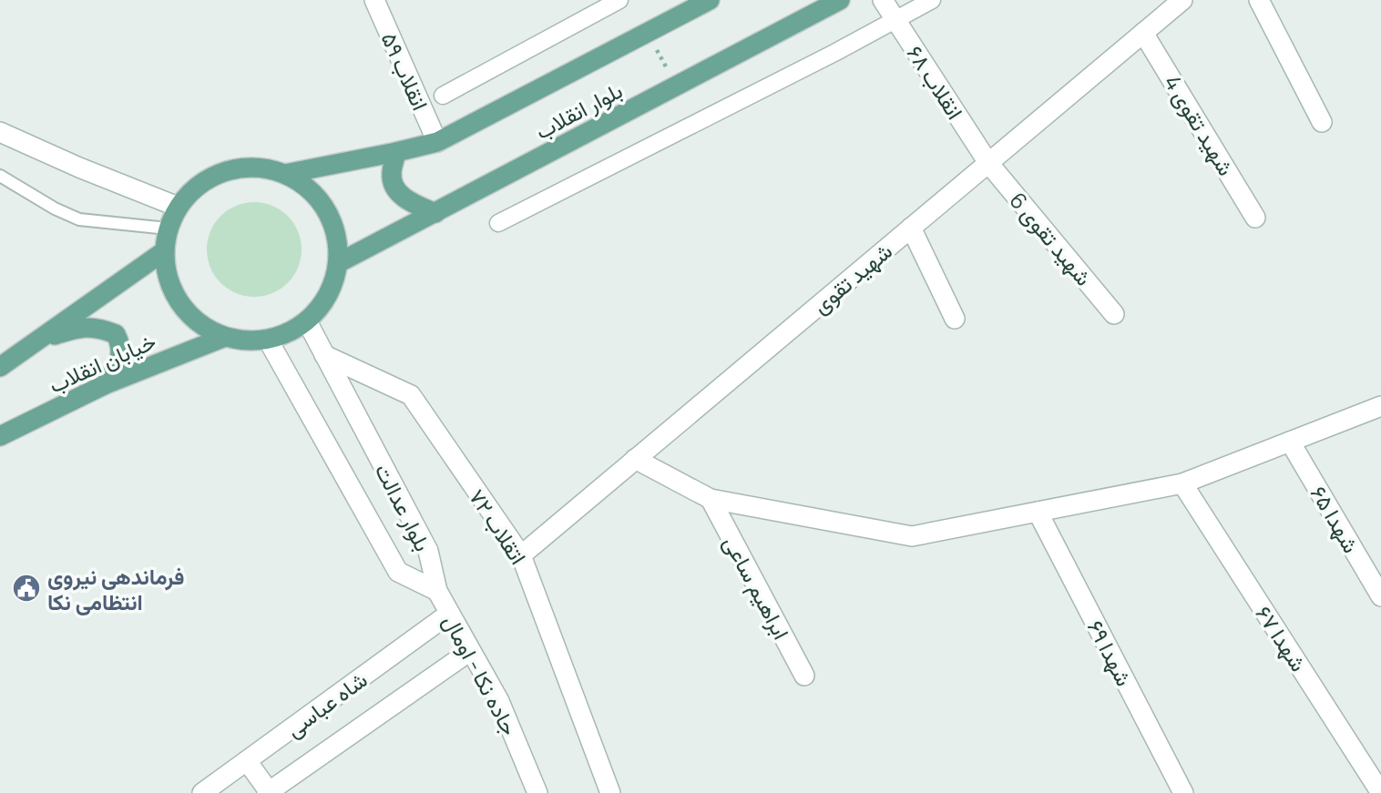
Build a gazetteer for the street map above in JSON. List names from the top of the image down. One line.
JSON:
{"streets":{"main road":["بلوار انقلاب","خیابان انقلاب"],"street":["انقلاب ۵۹","انقلاب ۶۸","شهید تقوی 4","شهید تقوی 6","شهید تقوی","بلوار عدالت","شهدا ۶۵","اتقلاب ۷۲","ابراهیم ساعی","شهدا ۶۷","شهدا ۶۹","جاده نکا - اومال","شاه عباسی"]},"crossings":[["انقلاب ۵۹","بلوار انقلاب"],["انقلاب ۶۸","شهید تقوی 6"],["انقلاب ۶۸","شهید تقوی"],["بلوار انقلاب","خیابان انقلاب"],["بلوار انقلاب","بلوار عدالت"],["شهید تقوی 4","شهید تقوی"],["شهید تقوی 6","شهید تقوی"],["شهید تقوی","اتقلاب ۷۲"],["خیابان انقلاب","بلوار عدالت"],["بلوار عدالت","اتقلاب ۷۲"],["بلوار عدالت","جاده نکا - اومال"],["جاده نکا - اومال","شاه عباسی"]],"places":{"public building":["فرماندهی نیروی انتظامی نکا"]}}
